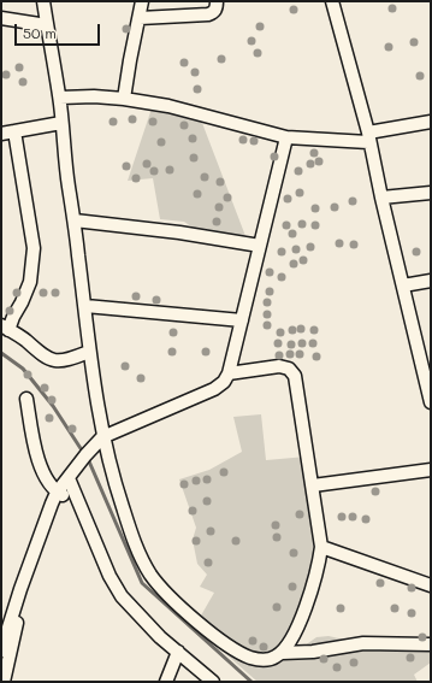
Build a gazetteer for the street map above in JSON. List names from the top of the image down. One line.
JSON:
{"scale_bar":"50 m"}
